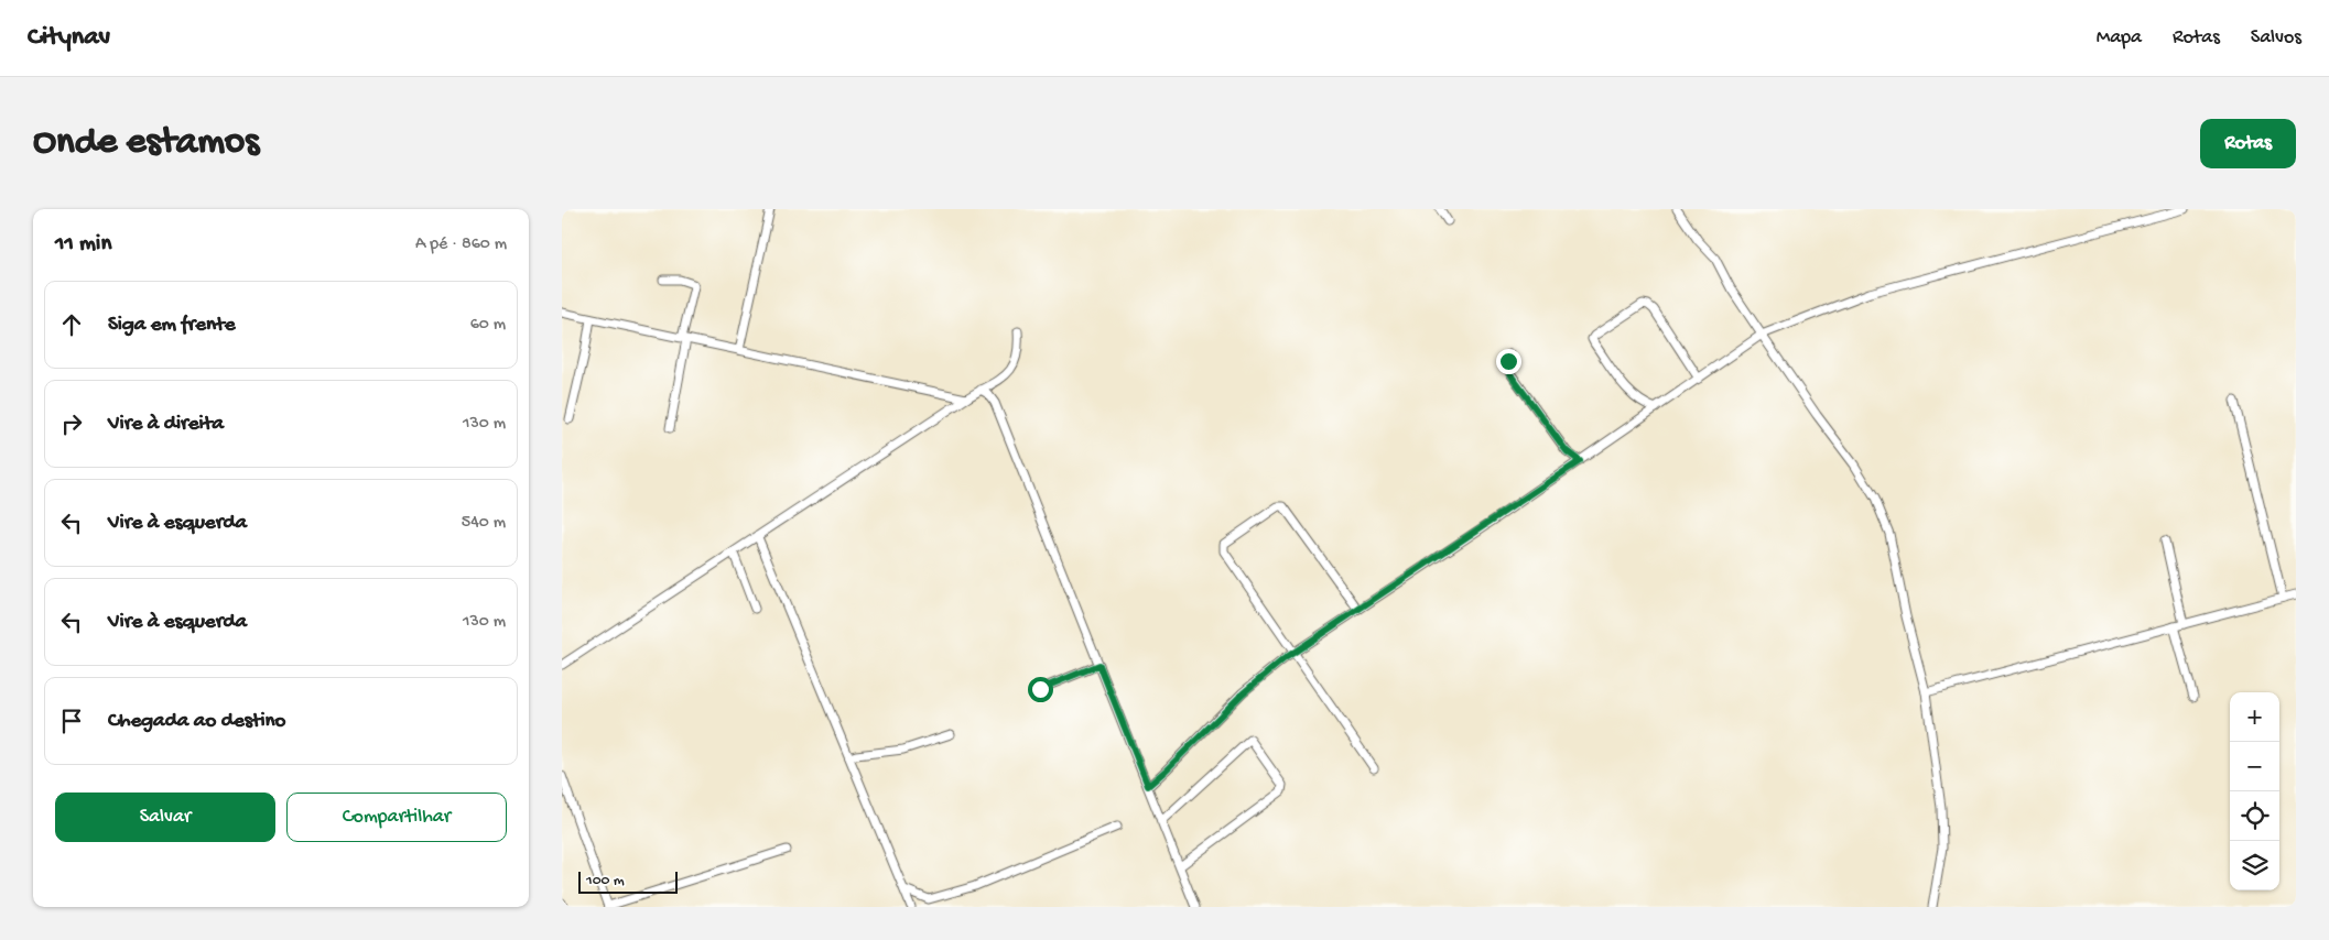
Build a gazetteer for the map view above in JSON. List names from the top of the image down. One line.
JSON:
{"scale_bar":"100 m","page":{"header":"Citynav","nav":["Mapa","Rotas","Salvos"],"buttons":["Rotas",["Salvar","Compartilhar"]],"title":"Onde estamos","heading":["11 min","A pé · 860 m"],"list":[["Siga em frente","60 m"],["Vire à direita","130 m"],["Vire à esquerda","540 m"],["Vire à esquerda","130 m"],"Chegada ao destino"],"map_buttons":["+","−"],"scale":"100 m"}}
